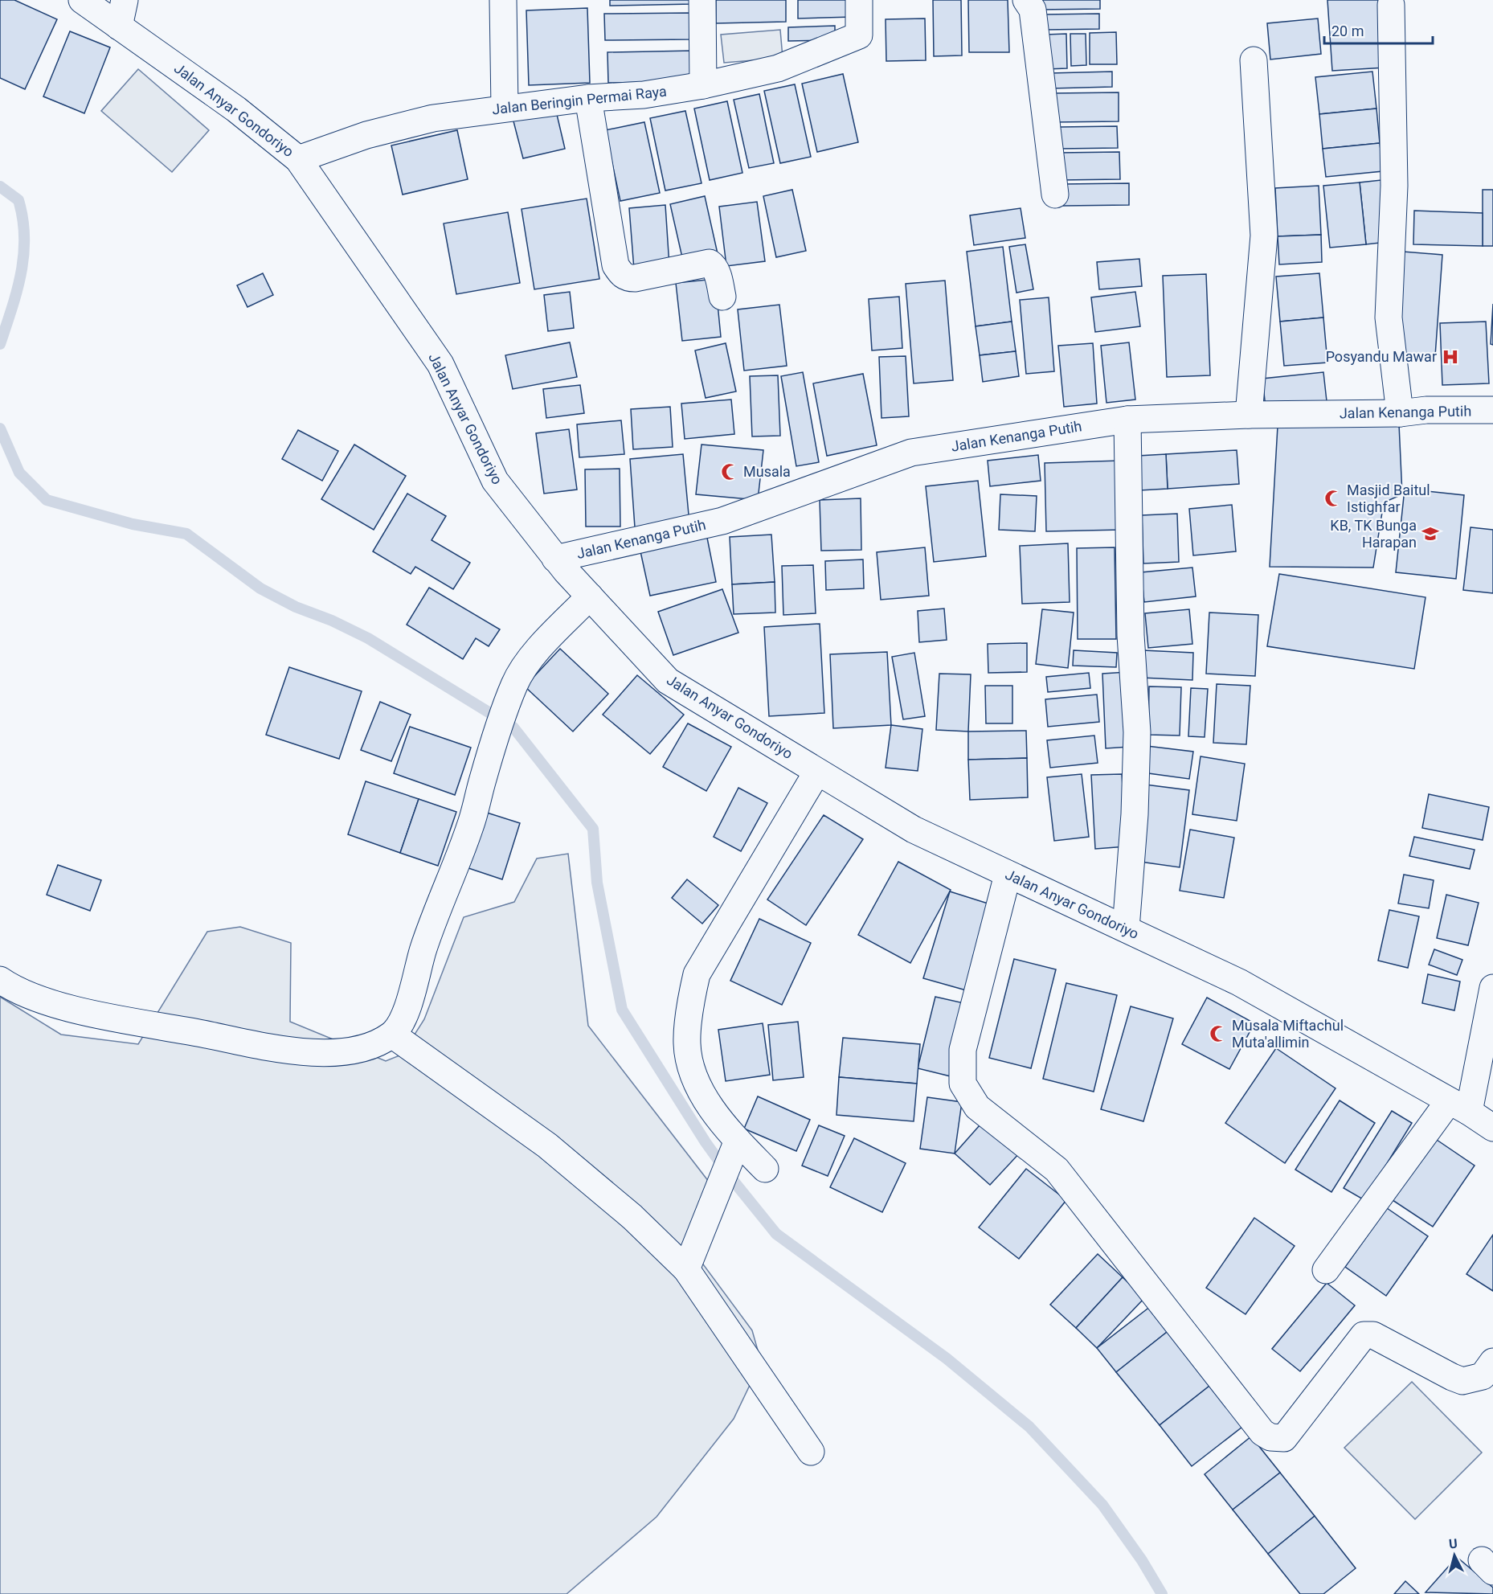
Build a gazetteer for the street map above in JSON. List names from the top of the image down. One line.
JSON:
{"streets":{"street":["Jalan Beringin Permai Raya","Jalan Anyar Gondoriyo","Jalan Kenanga Putih"]},"crossings":[["Jalan Beringin Permai Raya","Jalan Anyar Gondoriyo"],["Jalan Anyar Gondoriyo","Jalan Kenanga Putih"]],"places":{"hospital":["Posyandu Mawar"],"mosque":["Musala","Masjid Baitul Istighfar","Musala Miftachul Muta'allimin"],"school or university":["KB, TK Bunga Harapan"]},"scale_bar":"20 m","north":"top"}
